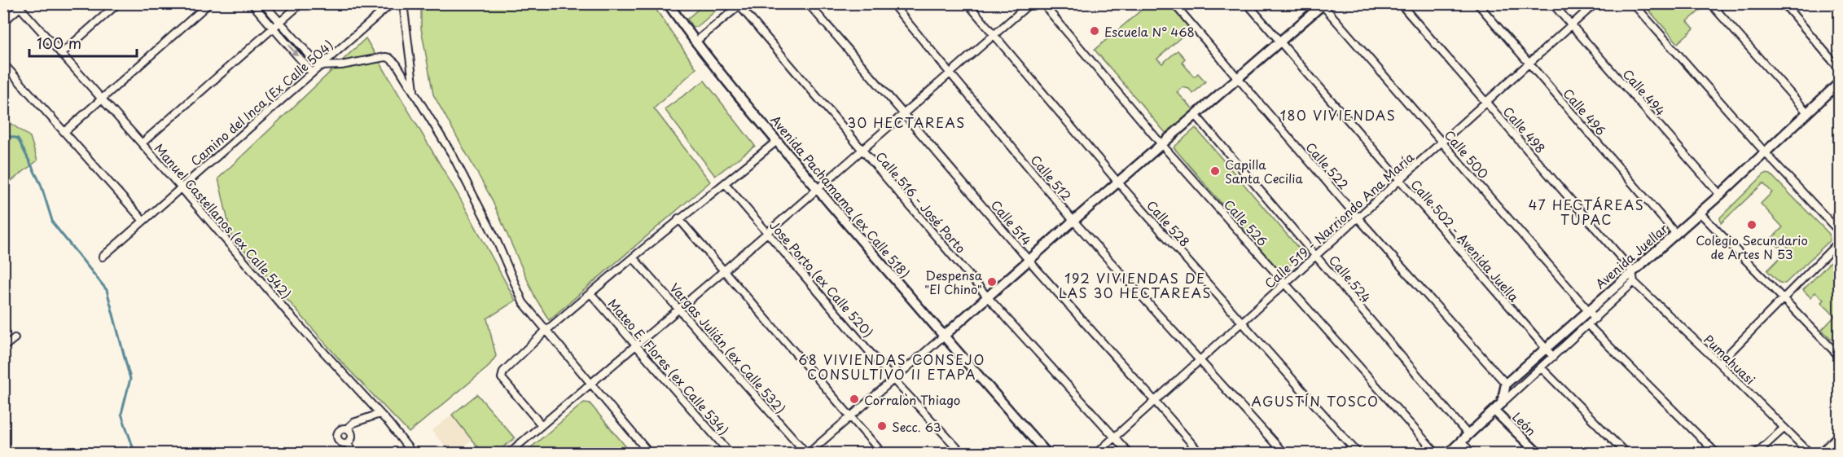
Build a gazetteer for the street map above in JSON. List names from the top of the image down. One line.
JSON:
{"streets":{"street":["Calle 494","Camino del Inca (Ex Calle 504)","Calle 496","Calle 498","Calle 500","Calle 522","Calle 512","Avenida Pachamama (ex Calle 518)","Calle 516 - José Porto","Calle 519 - Narriondo Ana María","Manuel Castellanos (ex Calle 542)","Calle 514","Calle 526","Calle 528","Calle 502 - Avenida Juella","Avenida Juellar","Jose Porto (ex Calle 520)","Calle 524","Vargas Julián (ex Calle 532)","Pumahuasi","Mateo E. Flores (ex Calle 534)","León"]},"crossings":[["Calle 494","Calle 519 - Narriondo Ana María"],["Calle 494","Avenida Juellar"],["Camino del Inca (Ex Calle 504)","Manuel Castellanos (ex Calle 542)"],["Calle 496","Calle 519 - Narriondo Ana María"],["Calle 496","Avenida Juellar"],["Calle 498","Calle 519 - Narriondo Ana María"],["Calle 498","Avenida Juellar"],["Calle 500","Calle 519 - Narriondo Ana María"],["Calle 500","Avenida Juellar"],["Calle 522","Calle 519 - Narriondo Ana María"],["Calle 522","Avenida Juellar"],["Calle 512","Calle 519 - Narriondo Ana María"],["Calle 516 - José Porto","Calle 519 - Narriondo Ana María"],["Calle 519 - Narriondo Ana María","Calle 514"],["Calle 519 - Narriondo Ana María","Calle 526"],["Calle 519 - Narriondo Ana María","Calle 528"],["Calle 519 - Narriondo Ana María","Calle 502 - Avenida Juella"],["Calle 519 - Narriondo Ana María","Calle 524"],["Calle 502 - Avenida Juella","Avenida Juellar"]],"districts":["180 VIVIENDAS","30 HECTAREAS","47 HECTÁREAS TUPAC","192 VIVIENDAS DE LAS 30 HECTAREAS","68 VIVIENDAS CONSEJO CONSULTIVO II ETAPA","AGUSTÍN TOSCO"],"places":["Escuela N° 468","Capilla Santa Cecilia","Colegio Secundario de Artes N 53","Despensa \"El Chino\"","Corralòn Thiago","Secc. 63"],"scale_bar":"100 m"}
